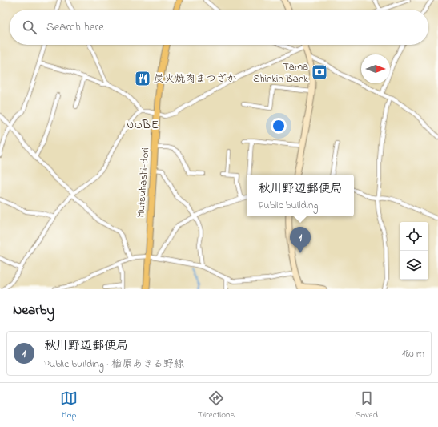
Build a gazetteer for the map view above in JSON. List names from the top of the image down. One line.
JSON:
{"streets":{"main road":["Mutsuhashi-dori"]},"districts":["NOBE"],"places":{"bank":["Tama Shinkin Bank"],"restaurant":["炭火焼肉まつざか"]},"north":"right","page":{"search":"Search here","popup":["秋川野辺郵便局","Public building"],"pins":"1","heading":"Nearby","list":[{"mark":"1","name":"秋川野辺郵便局","note":"Public building · 楢原あきる野線","value":"180 m"}],"nav":["Map","Directions","Saved"]}}
